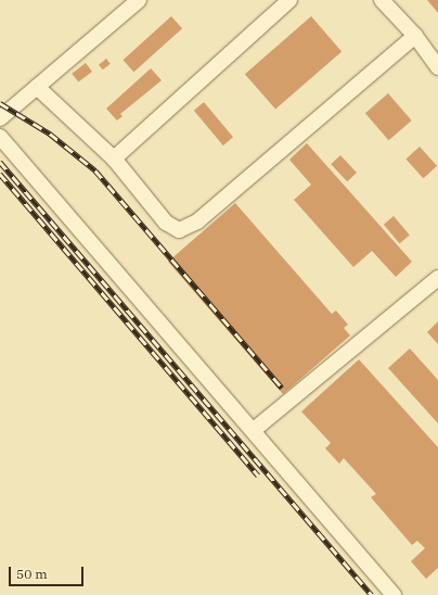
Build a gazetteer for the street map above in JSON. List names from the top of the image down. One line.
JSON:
{"scale_bar":"50 m"}
